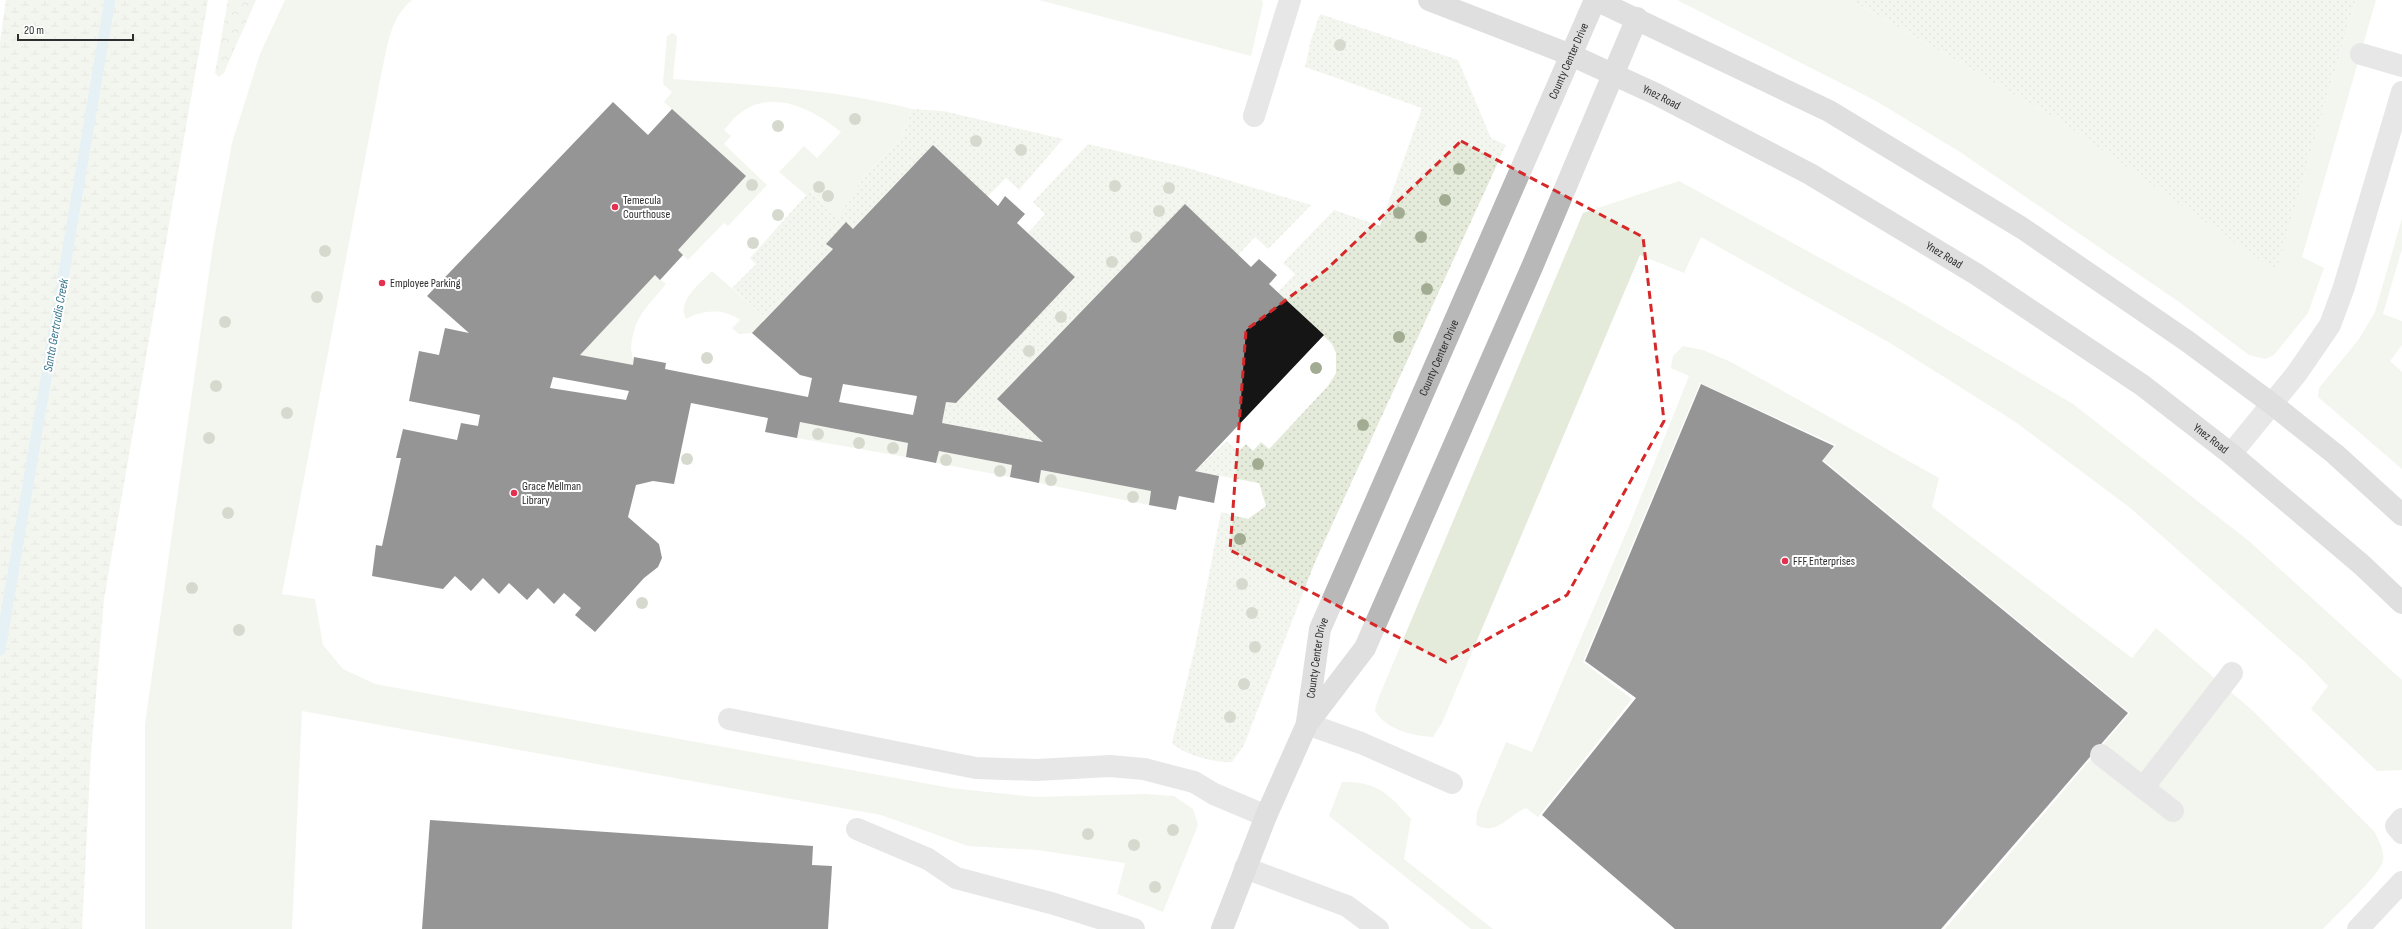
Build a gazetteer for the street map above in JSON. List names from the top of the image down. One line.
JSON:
{"streets":{"main road":["County Center Drive","Ynez Road"]},"crossings":[["County Center Drive","Ynez Road"]],"water":["Santa Gertrudis Creek"],"places":["Temecula Courthouse","Employee Parking","Grace Mellman Library","FFF Enterprises"],"scale_bar":"20 m"}
